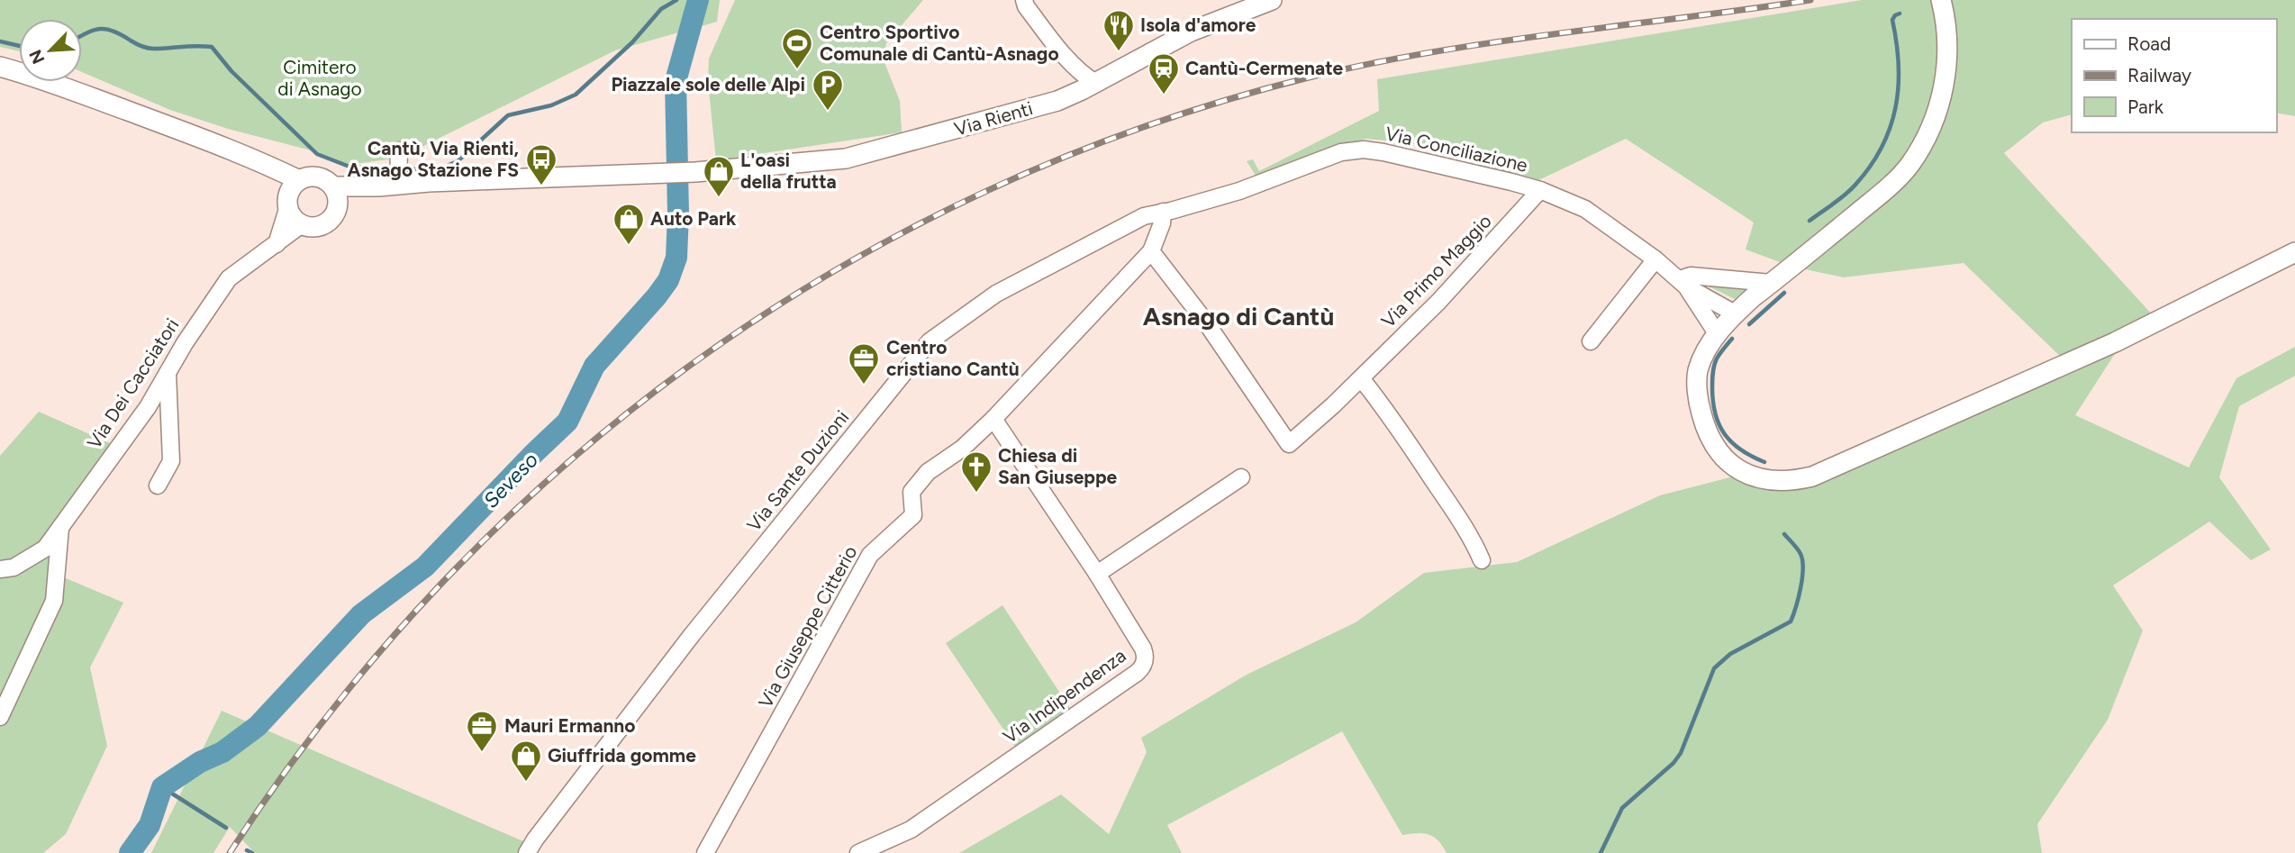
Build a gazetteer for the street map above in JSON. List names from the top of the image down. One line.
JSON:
{"streets":{"main road":["Via Rienti"],"street":["Via Conciliazione","Via Primo Maggio","Via Dei Cacciatori","Via Sante Duzioni","Via Giuseppe Citterio","Via Indipendenza"]},"crossings":[["Via Rienti","Via Dei Cacciatori"],["Via Conciliazione","Via Primo Maggio"],["Via Conciliazione","Via Sante Duzioni"],["Via Giuseppe Citterio","Via Indipendenza"]],"districts":["Asnago di Cantù"],"water":["Seveso"],"parks":["Cimitero di Asnago"],"places":{"restaurant":["Isola d'amore"],"sports":["Centro Sportivo Comunale di Cantù-Asnago"],"station":["Cantù-Cermenate"],"parking":["Piazzale sole delle Alpi"],"bus stop":["Cantù, Via Rienti, Asnago Stazione FS"],"shop":["L'oasi della frutta","Auto Park","Giuffrida gomme"],"office":["Centro cristiano Cantù","Mauri Ermanno"],"church":["Chiesa di San Giuseppe"]},"legend":["Road","Railway","Park"],"north":"bottom left"}
